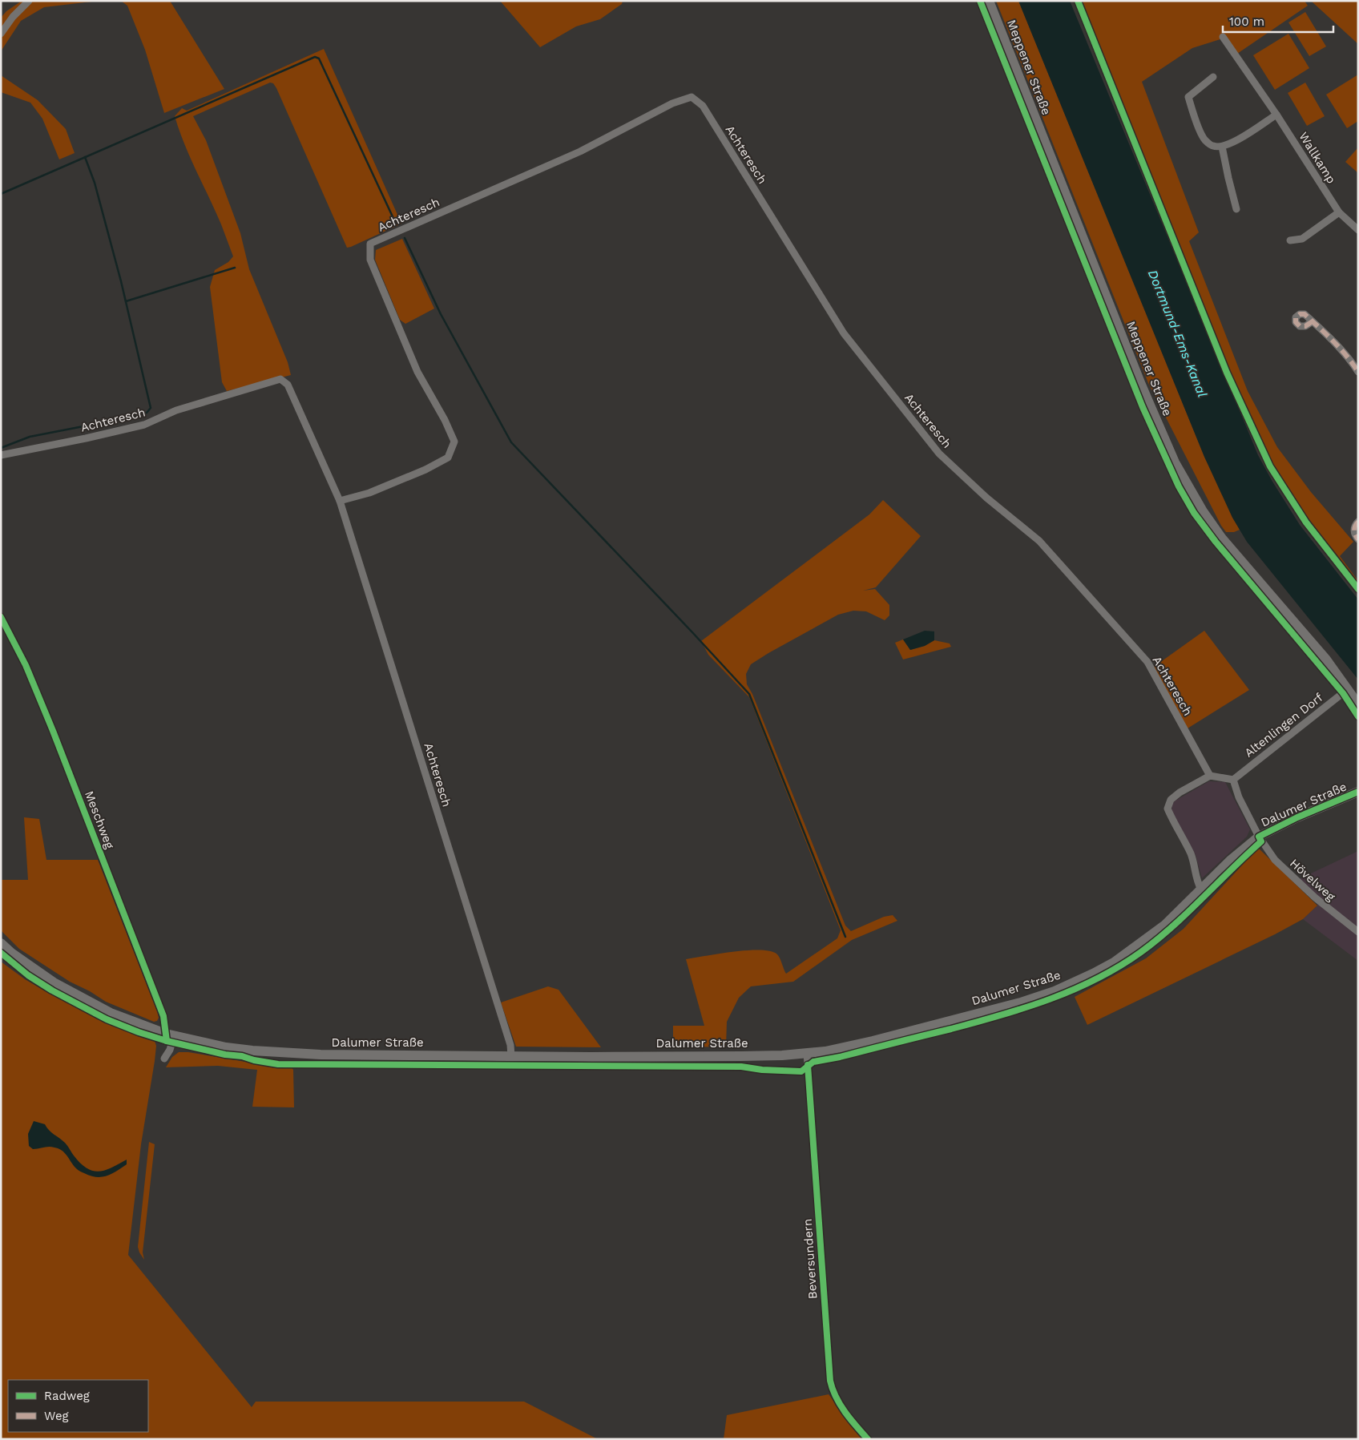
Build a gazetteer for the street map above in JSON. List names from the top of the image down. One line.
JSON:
{"streets":{"main road":["Meppener Straße","Dalumer Straße"],"street":["Achteresch","Wallkamp","Altenlingen Dorf","Meschweg","Hövelweg","Beversundern"]},"crossings":[["Meppener Straße","Altenlingen Dorf"],["Achteresch","Dalumer Straße"],["Dalumer Straße","Meschweg"],["Dalumer Straße","Hövelweg"],["Dalumer Straße","Beversundern"]],"water":["Dortmund-Ems-Kanal"],"legend":["Radweg","Weg"],"scale_bar":"100 m"}
